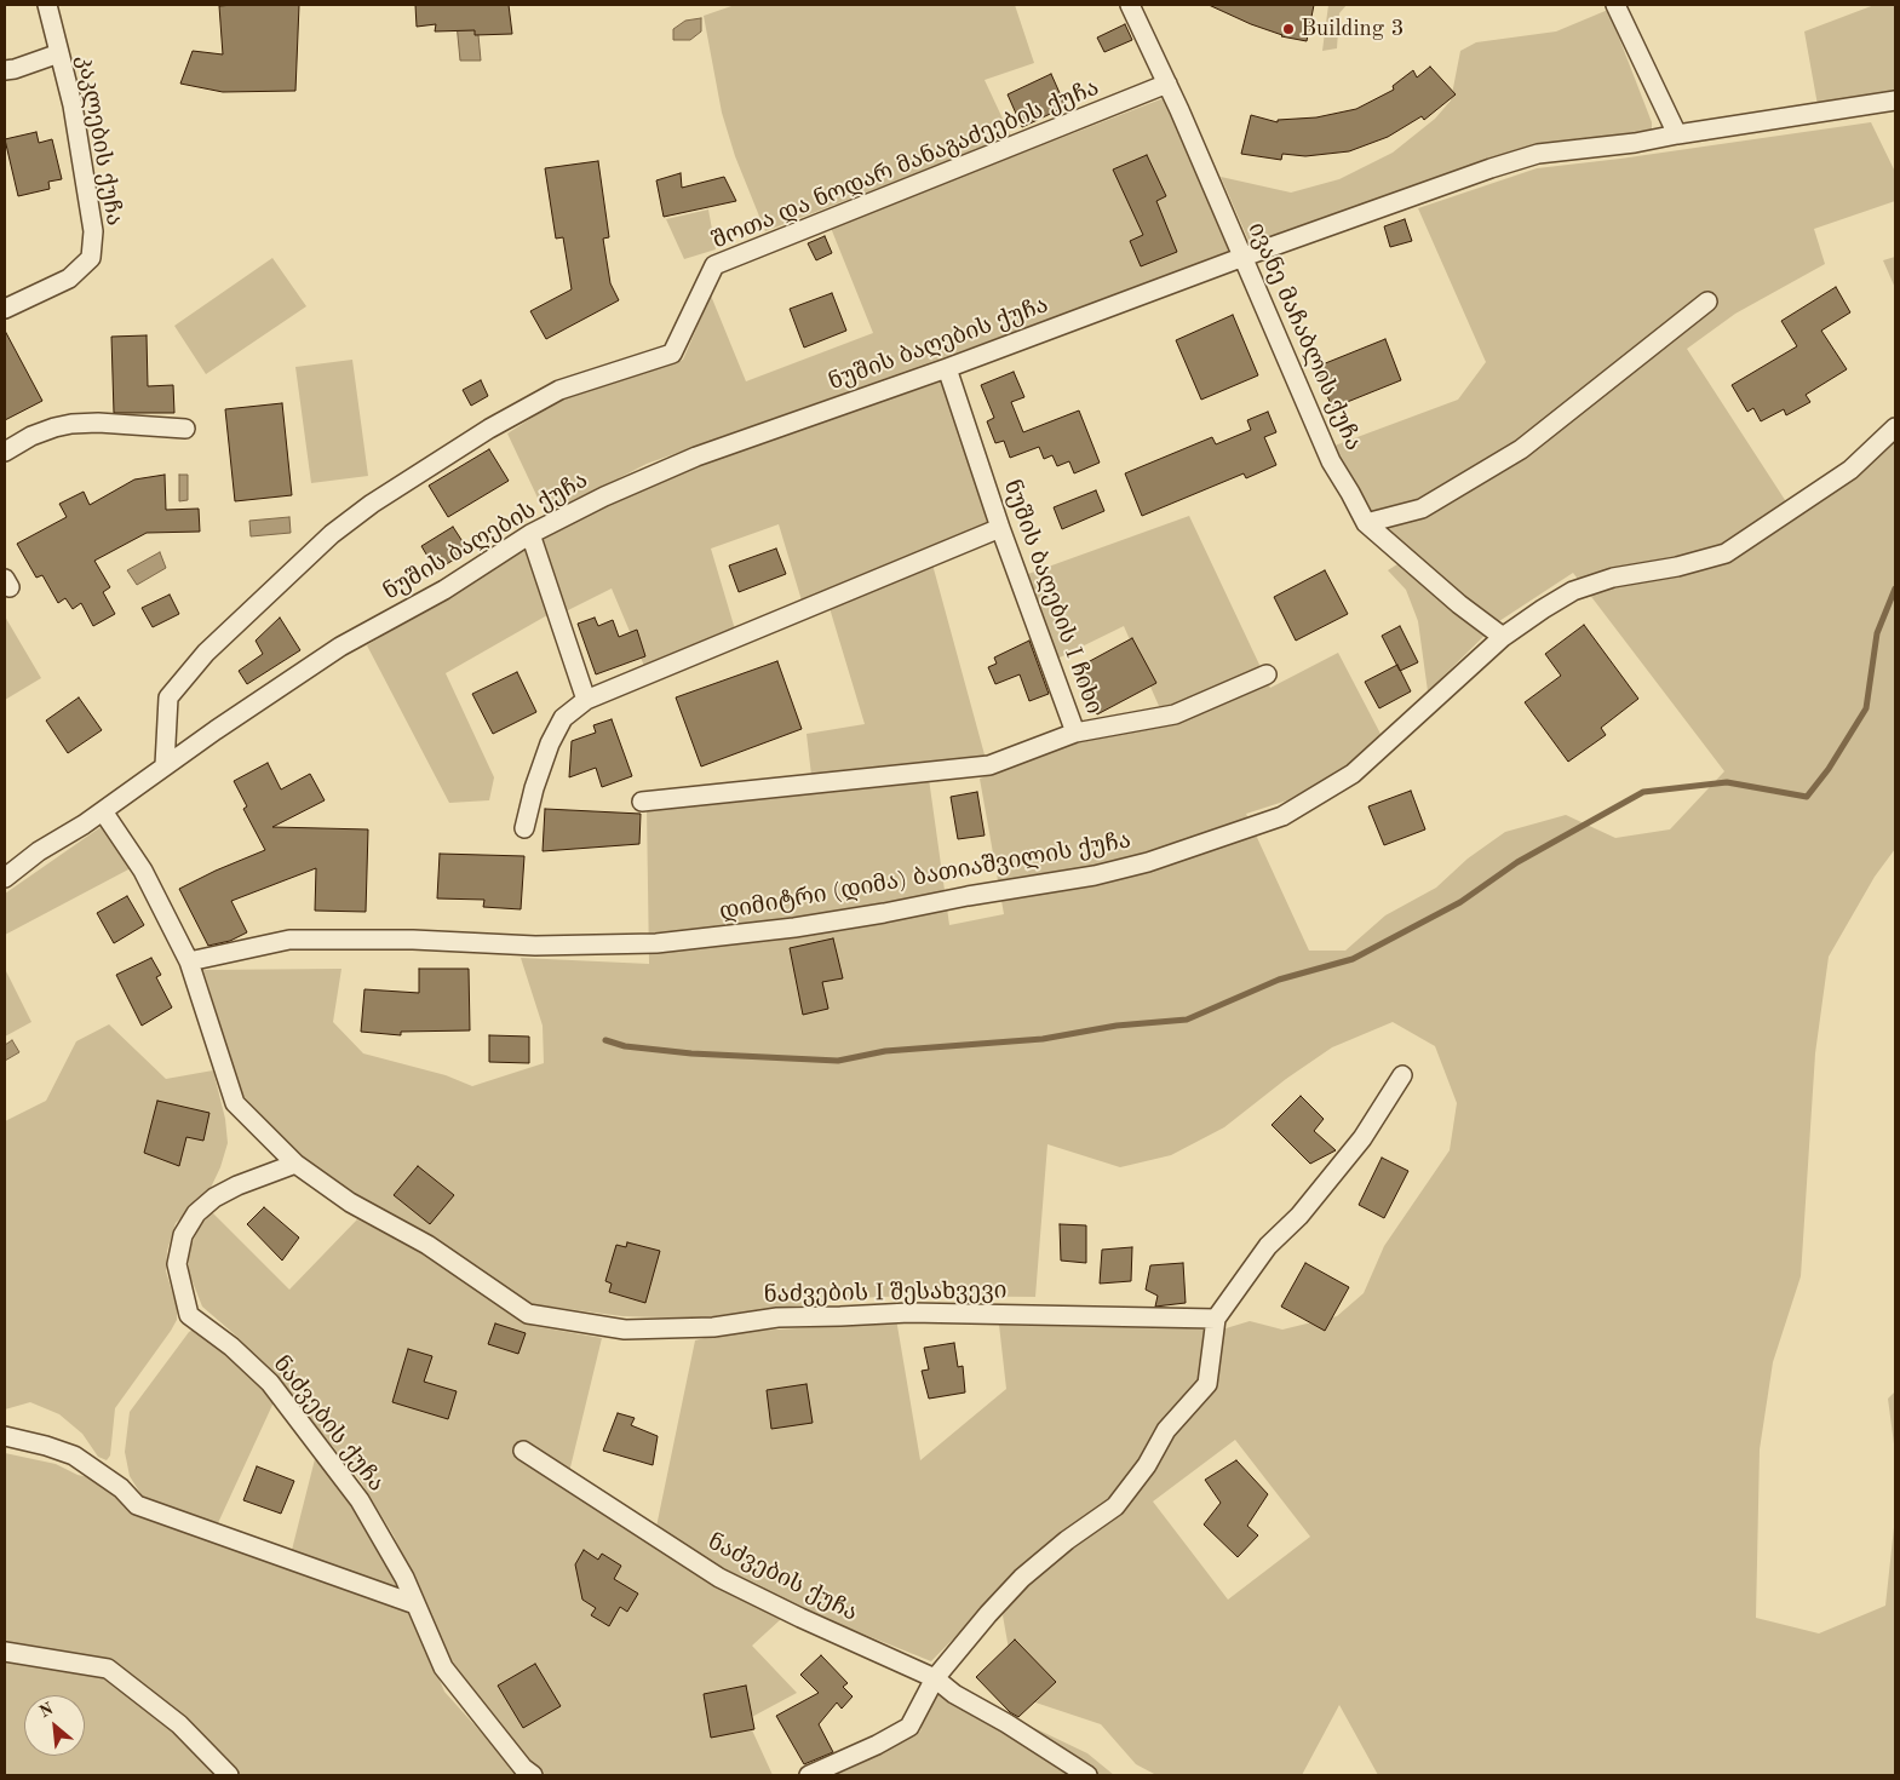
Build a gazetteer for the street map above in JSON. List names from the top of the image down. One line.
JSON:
{"streets":{"street":["კაკლების ქუჩა","შოთა და ნოდარ მანაგაძეების ქუჩა","ივანე მაჩაბლის ქუჩა","ნუშის ბაღების ქუჩა","ნუშის ბაღების I ჩიხი","დიმიტრი (დიმა) ბათიაშვილის ქუჩა","ნაძვების I შესახვევი","ნაძვების ქუჩა"]},"crossings":[["შოთა და ნოდარ მანაგაძეების ქუჩა","ივანე მაჩაბლის ქუჩა"],["შოთა და ნოდარ მანაგაძეების ქუჩა","ნუშის ბაღების ქუჩა"],["ივანე მაჩაბლის ქუჩა","ნუშის ბაღების ქუჩა"],["ივანე მაჩაბლის ქუჩა","დიმიტრი (დიმა) ბათიაშვილის ქუჩა"],["ნუშის ბაღების ქუჩა","ნუშის ბაღების I ჩიხი"],["ნაძვების I შესახვევი","ნაძვების ქუჩა"]],"places":["Building 3"],"north":"top left"}
